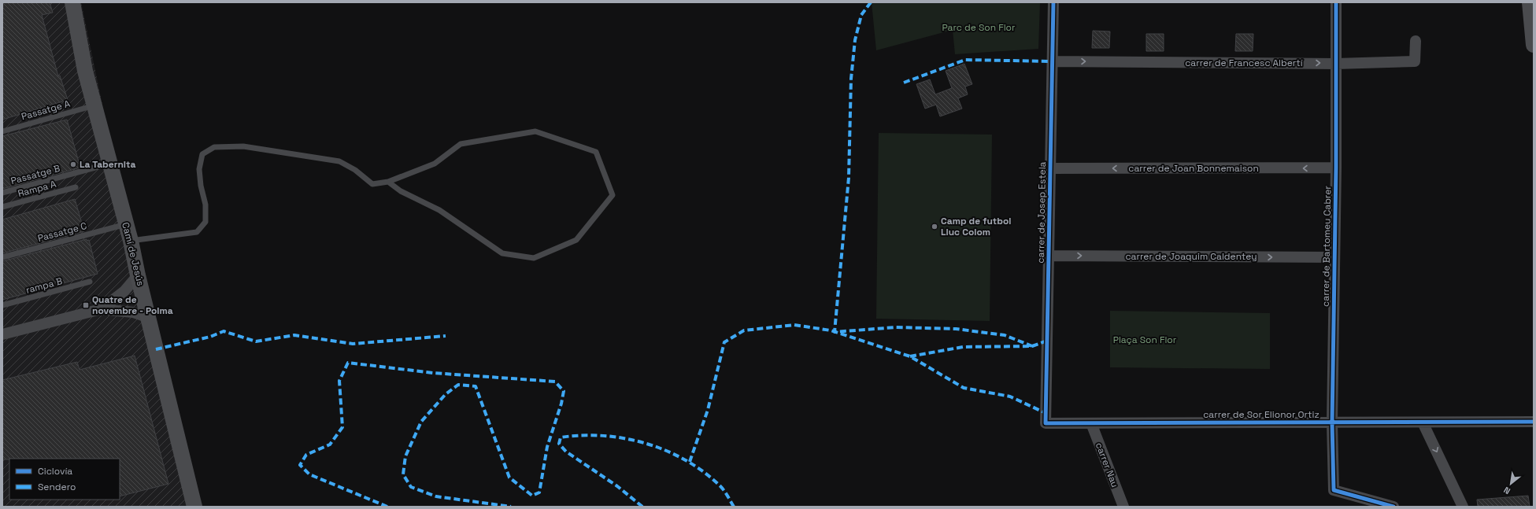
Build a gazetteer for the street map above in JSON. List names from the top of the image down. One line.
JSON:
{"streets":{"street":["carrer de Francesc Albertí","carrer de Joan Bonnemaison","carrer de Josep Estela","carrer de Bartomeu Cabrer","Camí de Jesús","carrer de Joaquim Caldentey","carrer de Sor Elionor Ortiz","carrer Nau"],"lane":["Passatge A","Passatge B","Rampa A","Passatge C","rampa B"]},"crossings":[["carrer de Francesc Albertí","carrer de Josep Estela"],["carrer de Francesc Albertí","carrer de Bartomeu Cabrer"],["Passatge A","Camí de Jesús"],["carrer de Joan Bonnemaison","carrer de Josep Estela"],["carrer de Joan Bonnemaison","carrer de Bartomeu Cabrer"],["Passatge B","Camí de Jesús"],["carrer de Josep Estela","carrer de Joaquim Caldentey"],["carrer de Josep Estela","carrer de Sor Elionor Ortiz"],["Passatge C","Camí de Jesús"],["carrer de Bartomeu Cabrer","carrer de Joaquim Caldentey"],["carrer de Bartomeu Cabrer","carrer de Sor Elionor Ortiz"],["carrer de Sor Elionor Ortiz","carrer Nau"]],"one_way":["carrer de Francesc Albertí","carrer de Joan Bonnemaison","carrer de Joaquim Caldentey"],"parks":["Parc de Son Flor","Plaça Son Flor"],"places":{"other":["La Tabernita","Camp de futbol Lluc Colom"],"transit":["Quatre de novembre - Poima"]},"legend":["Ciclovía","Sendero"],"north":"bottom left"}
